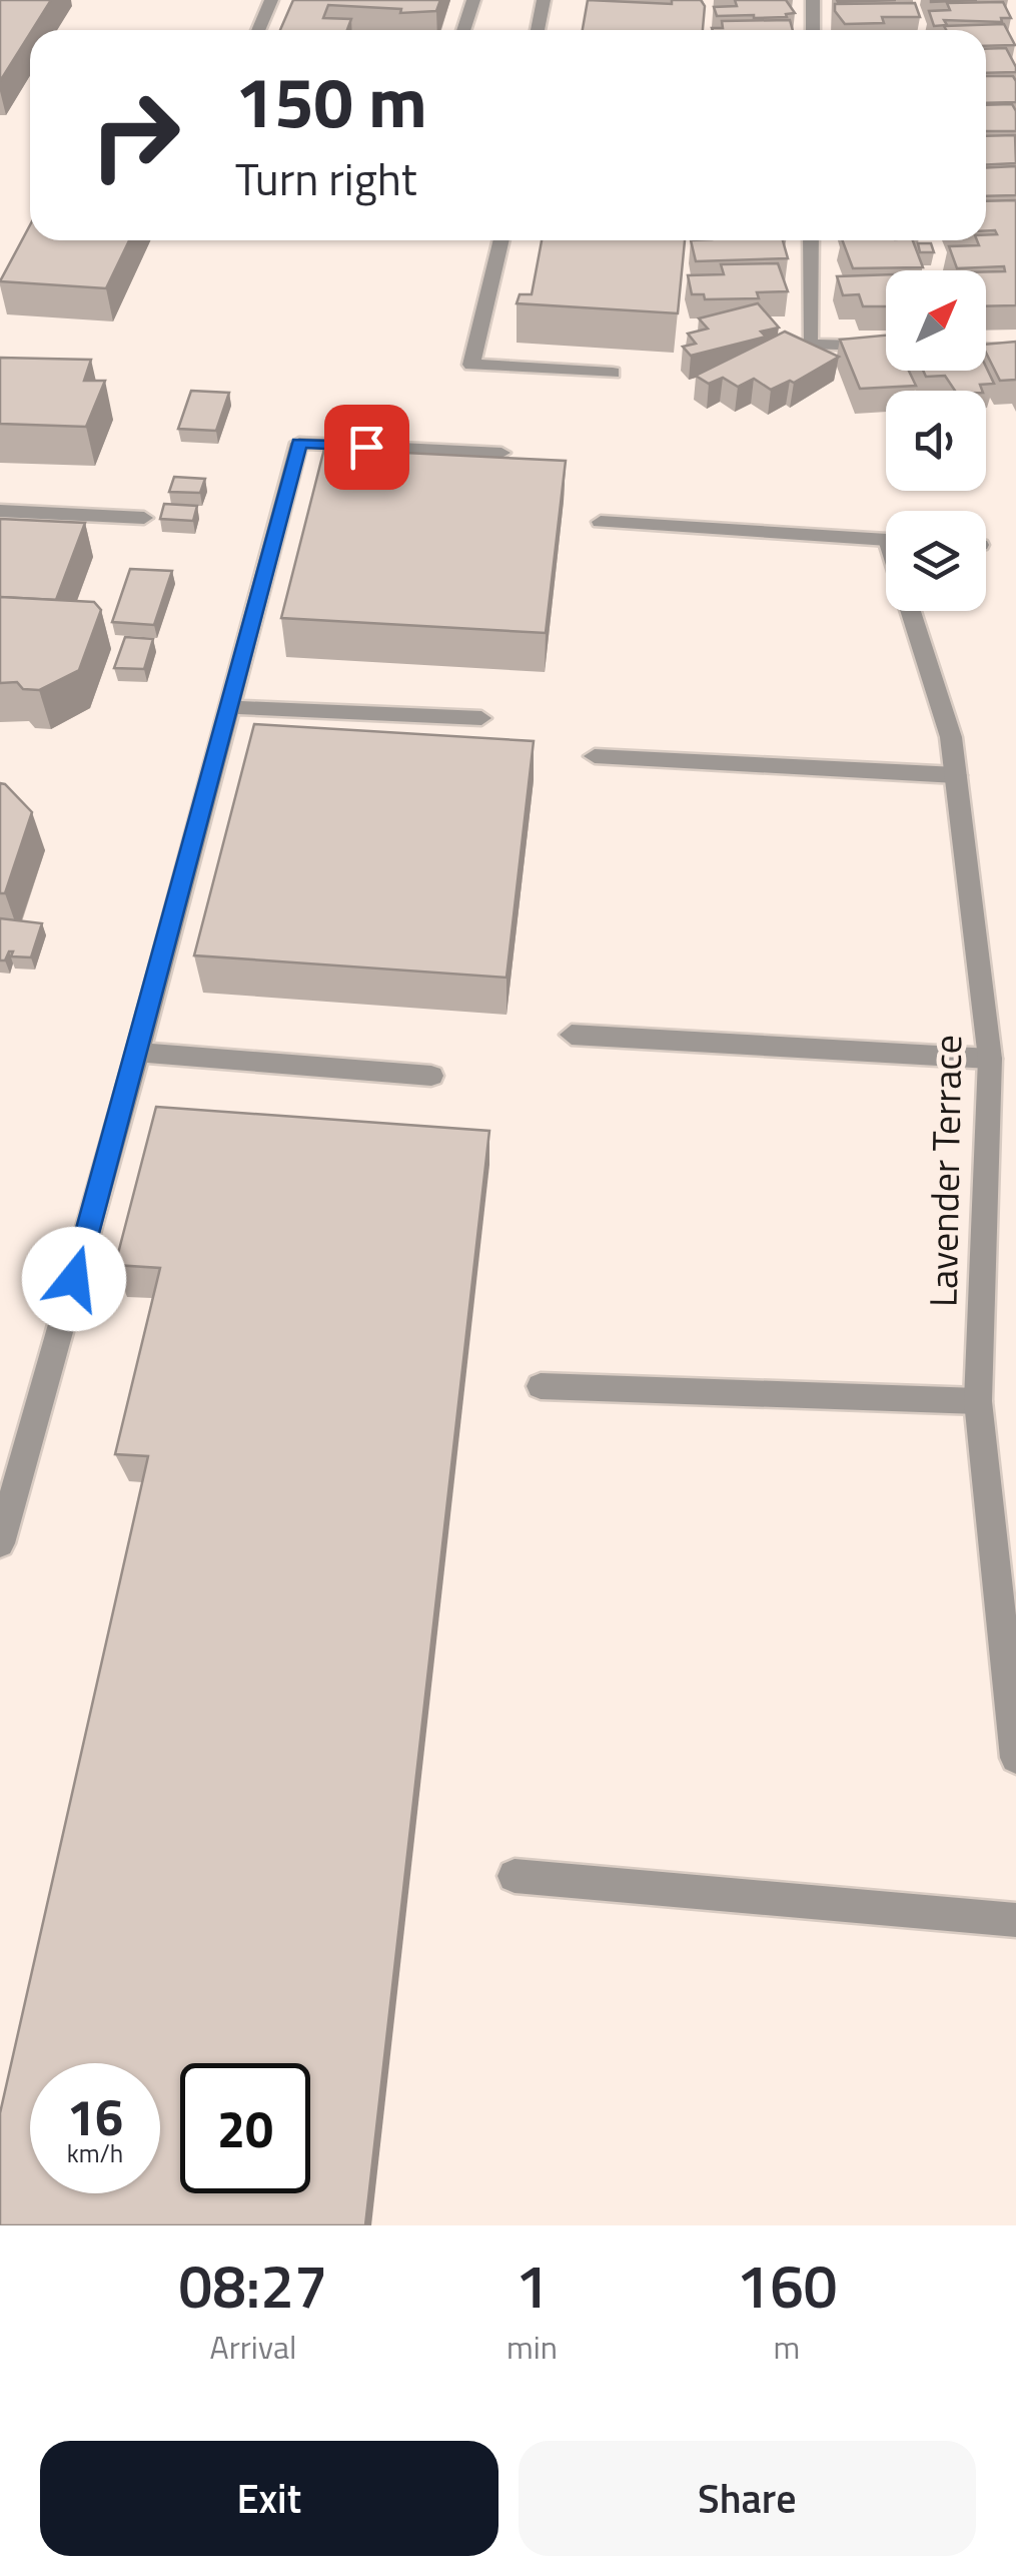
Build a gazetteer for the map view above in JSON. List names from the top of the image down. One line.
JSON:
{"streets":{"street":["Lavender Terrace"]},"north":"top right","page":{"turn":["150 m","Turn right"],"speed":"16 km/h","limit":"20","eta":["08:27","Arrival","1","min","160","m"],"buttons":["Exit","Share"]}}
